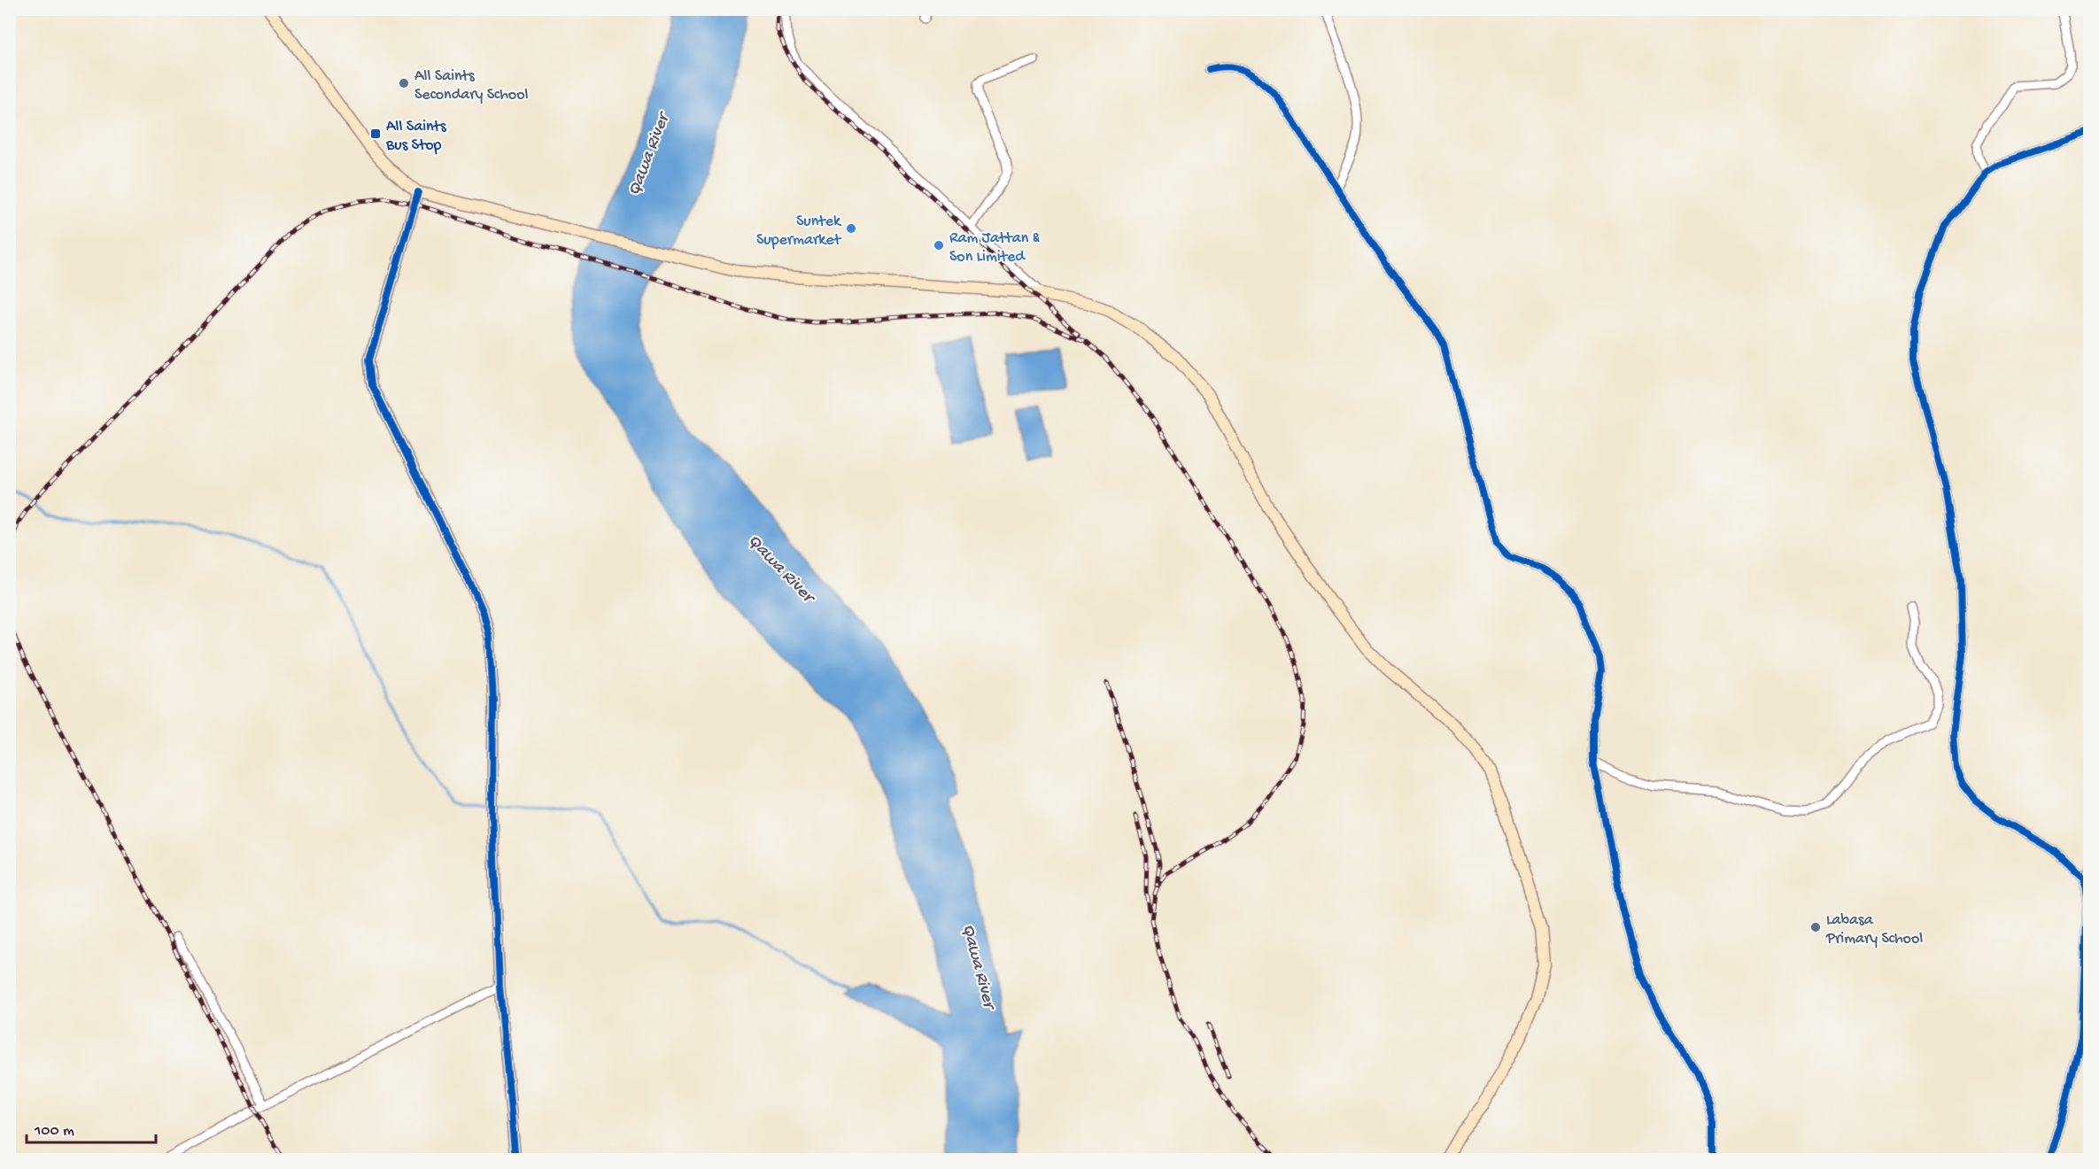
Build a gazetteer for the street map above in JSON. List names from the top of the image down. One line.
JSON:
{"water":["Qawa River"],"places":{"other":["All Saints Secondary School","Suntek Supermarket","Ram Jattan & Son Limited","Labasa Primary School"],"transit":["All Saints Bus Stop"]},"scale_bar":"100 m"}
